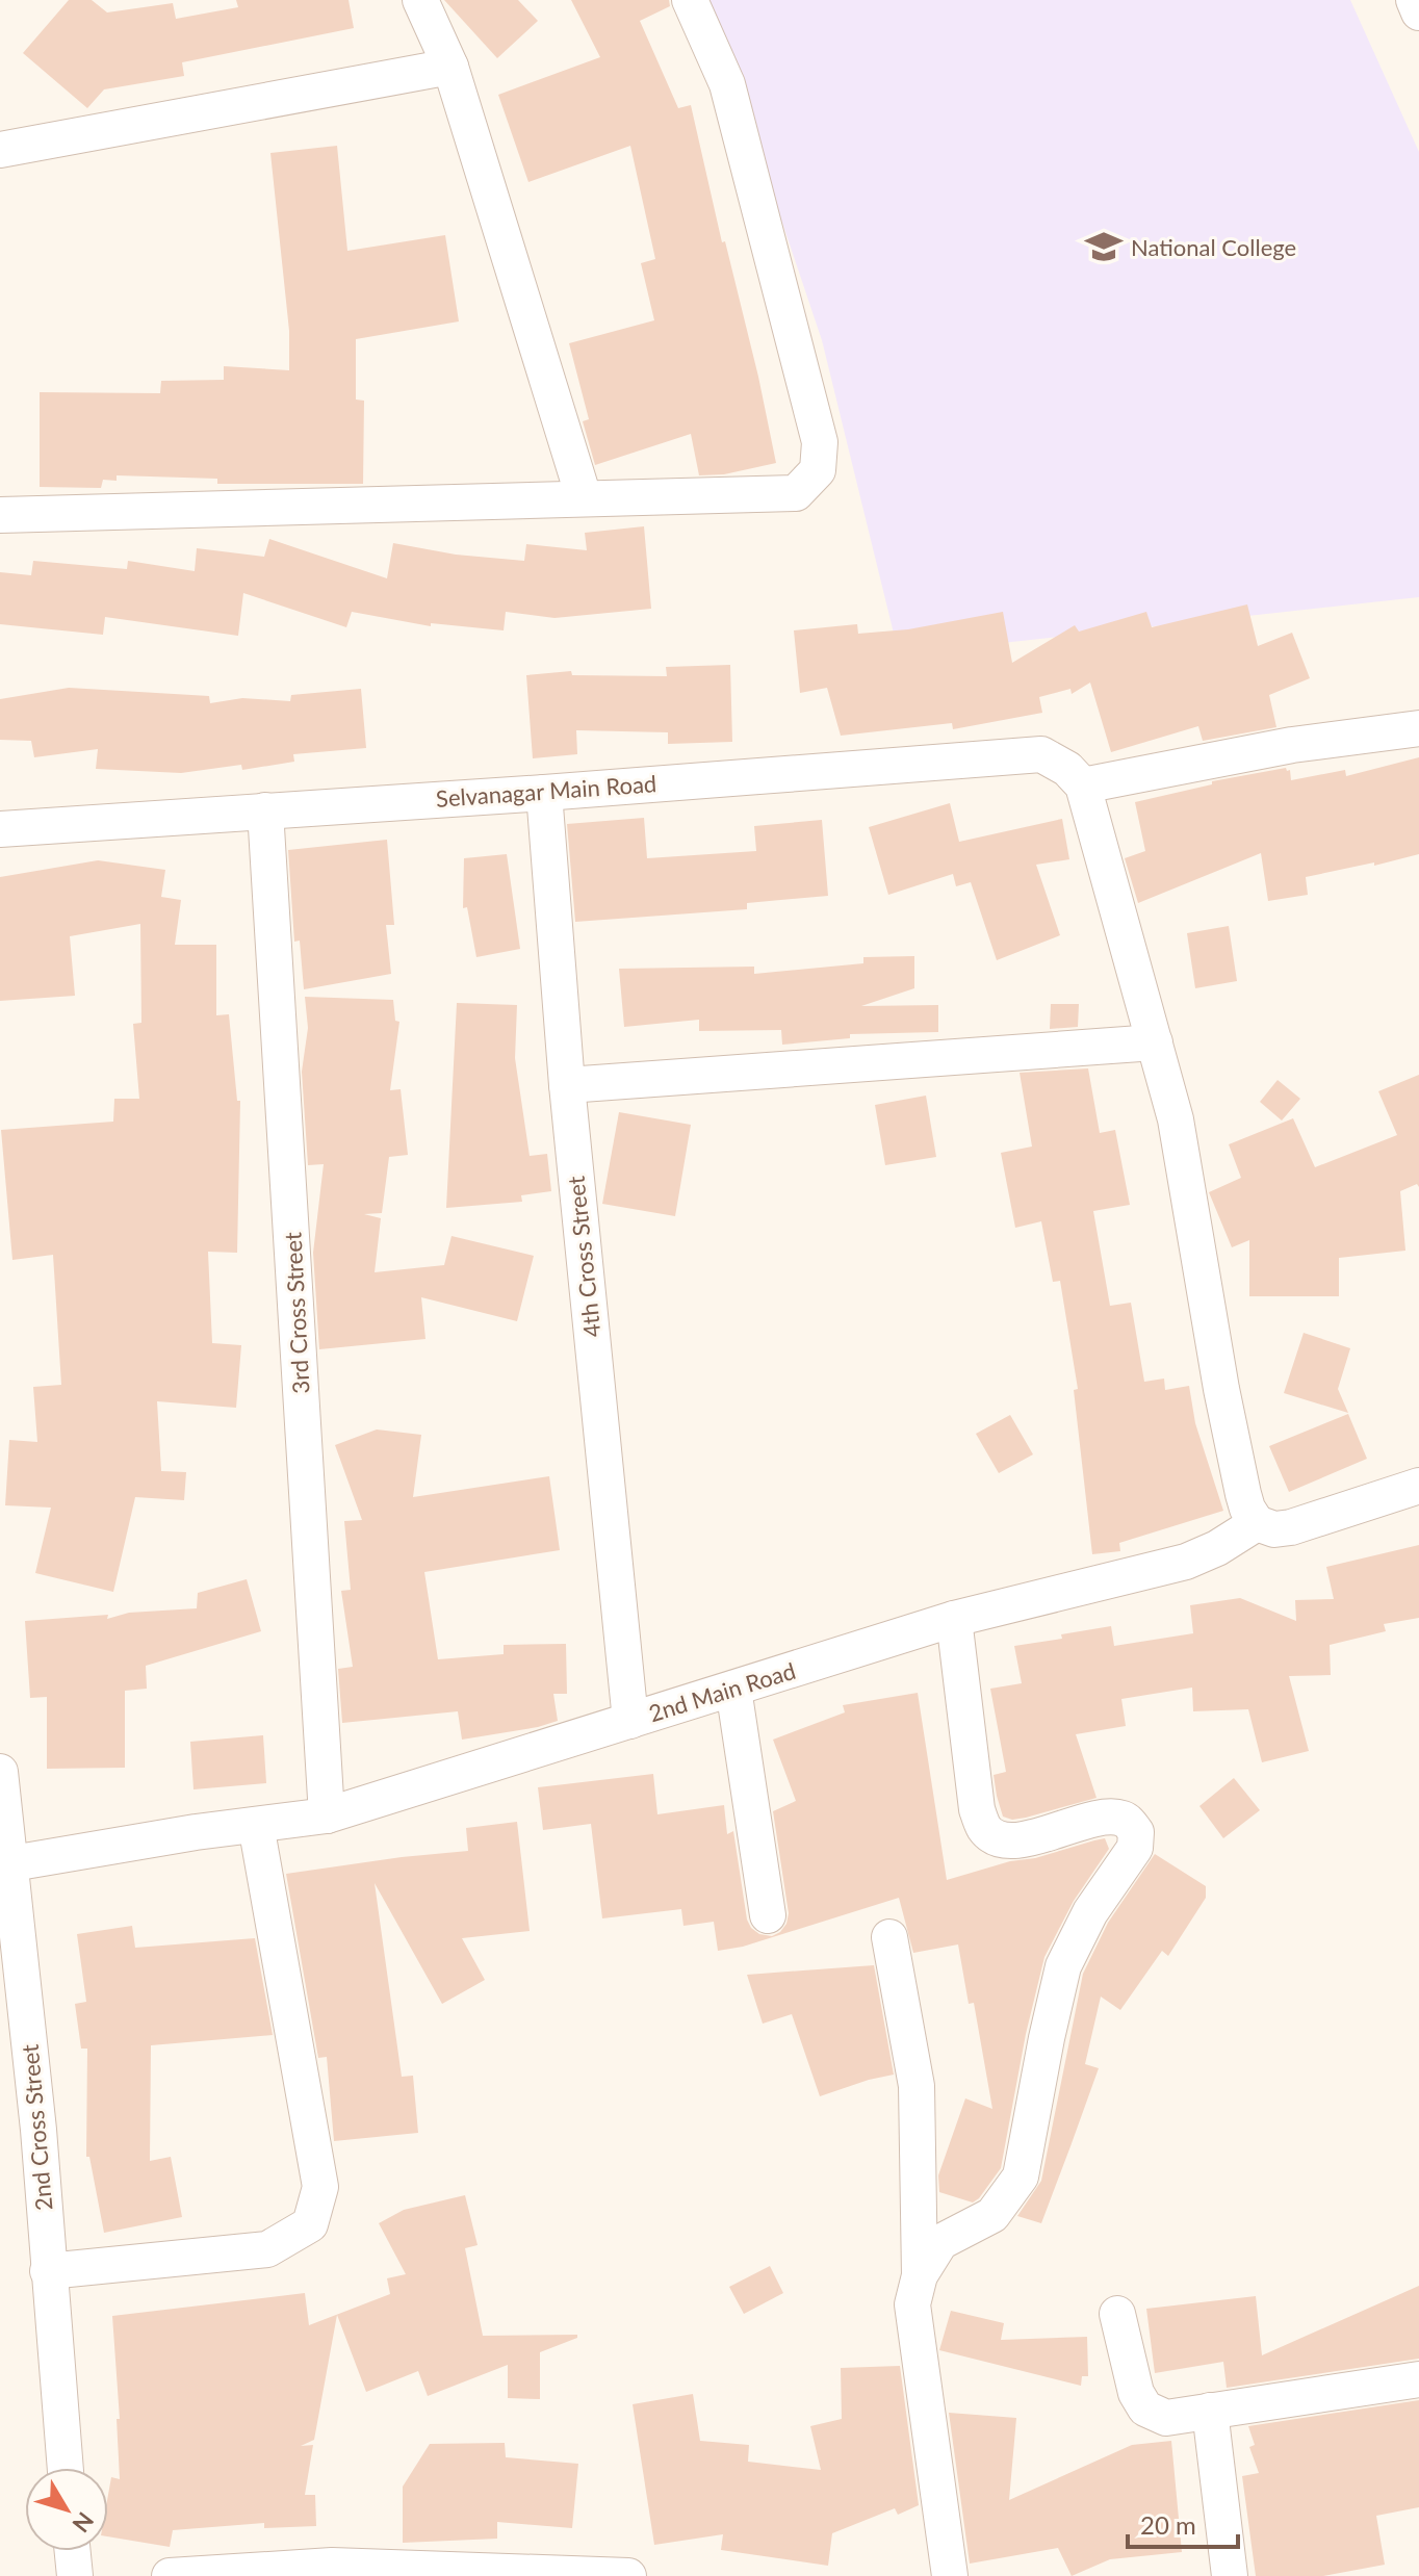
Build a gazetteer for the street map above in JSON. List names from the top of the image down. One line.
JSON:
{"streets":{"street":["Selvanagar Main Road","4th Cross Street","3rd Cross Street","2nd Main Road","2nd Cross Street"]},"crossings":[["Selvanagar Main Road","4th Cross Street"],["Selvanagar Main Road","3rd Cross Street"],["4th Cross Street","2nd Main Road"],["3rd Cross Street","2nd Main Road"],["2nd Main Road","2nd Cross Street"]],"places":{"school or university":["National College"]},"scale_bar":"20 m","north":"bottom right"}
